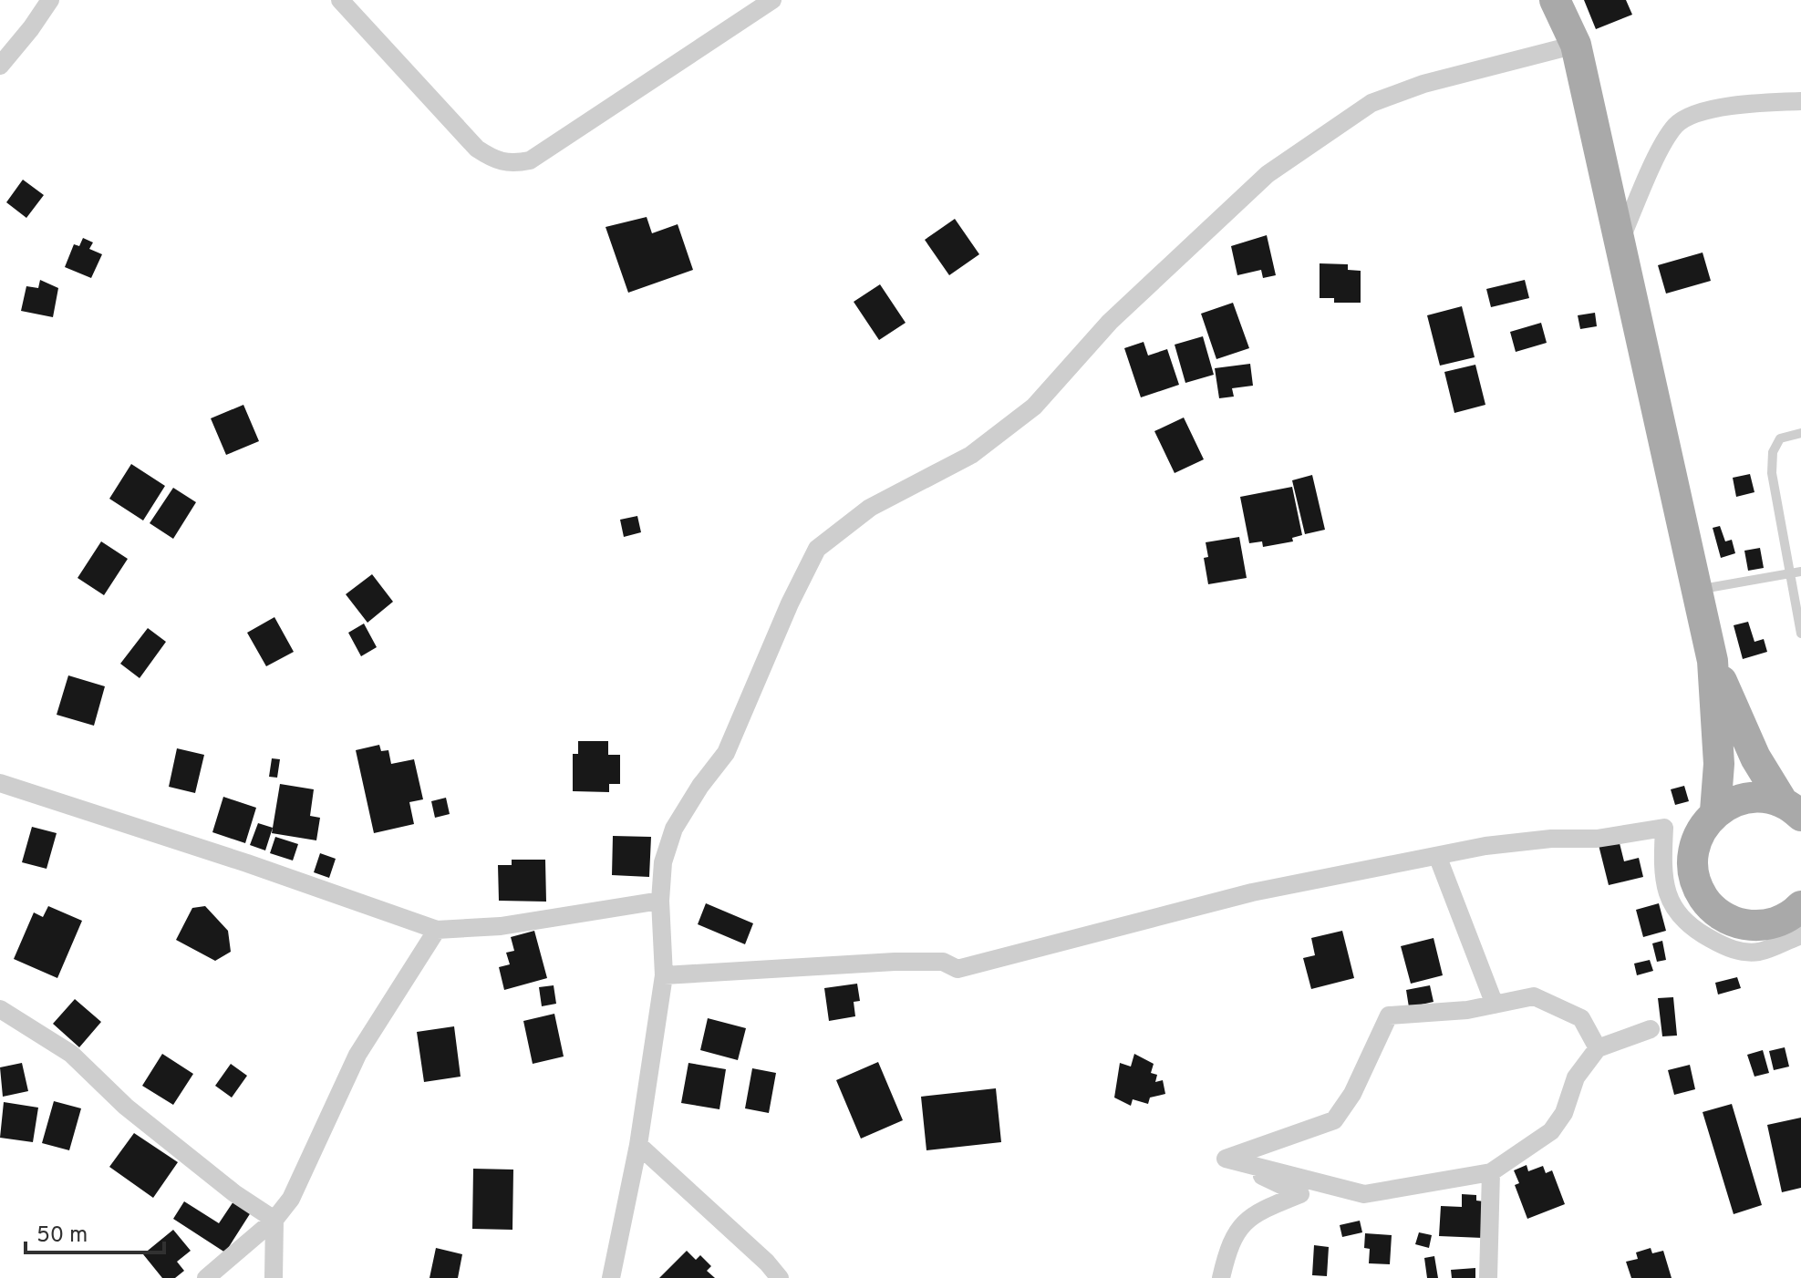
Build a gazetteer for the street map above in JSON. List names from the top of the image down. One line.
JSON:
{"scale_bar":"50 m"}
